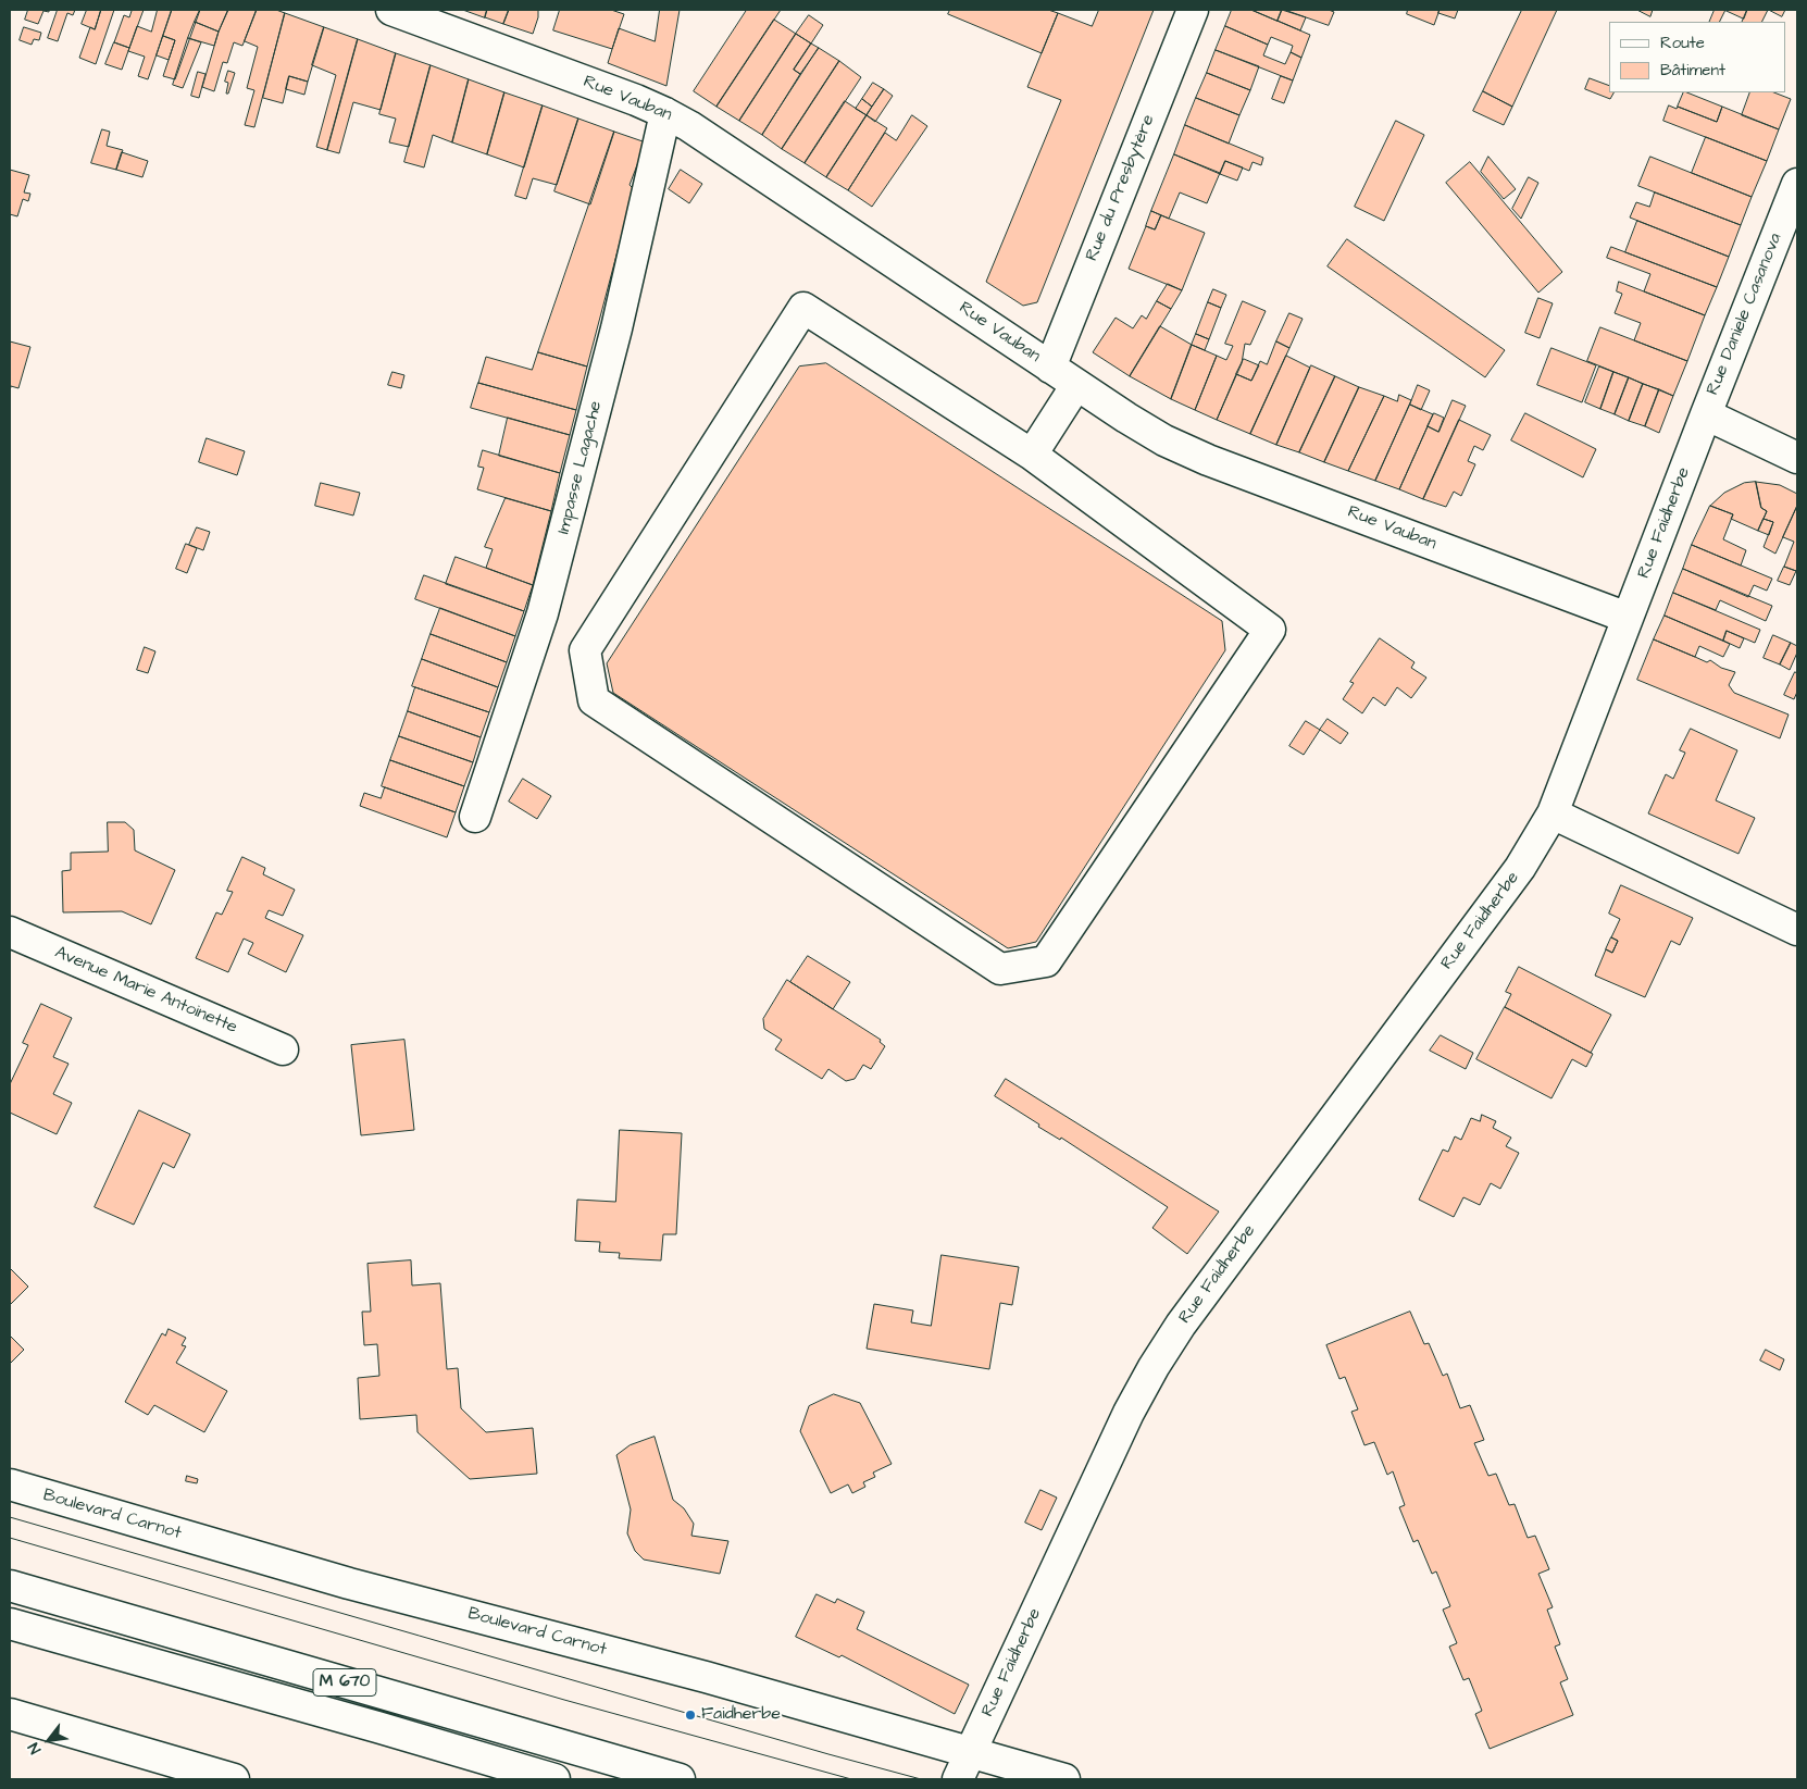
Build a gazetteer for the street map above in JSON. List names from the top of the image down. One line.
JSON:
{"streets":{"street":["Rue Vauban","Rue du Presbytère","Rue Daniele Casanova","Impasse Lagache","Rue Faidherbe","Avenue Marie Antoinette","Boulevard Carnot","M 670"]},"crossings":[["Rue Vauban","Rue du Presbytère"],["Rue Vauban","Impasse Lagache"],["Rue Vauban","Rue Faidherbe"],["Rue Daniele Casanova","Rue Faidherbe"],["Rue Faidherbe","Boulevard Carnot"]],"places":["Faidherbe"],"legend":["Route","Bâtiment"],"north":"bottom left"}
